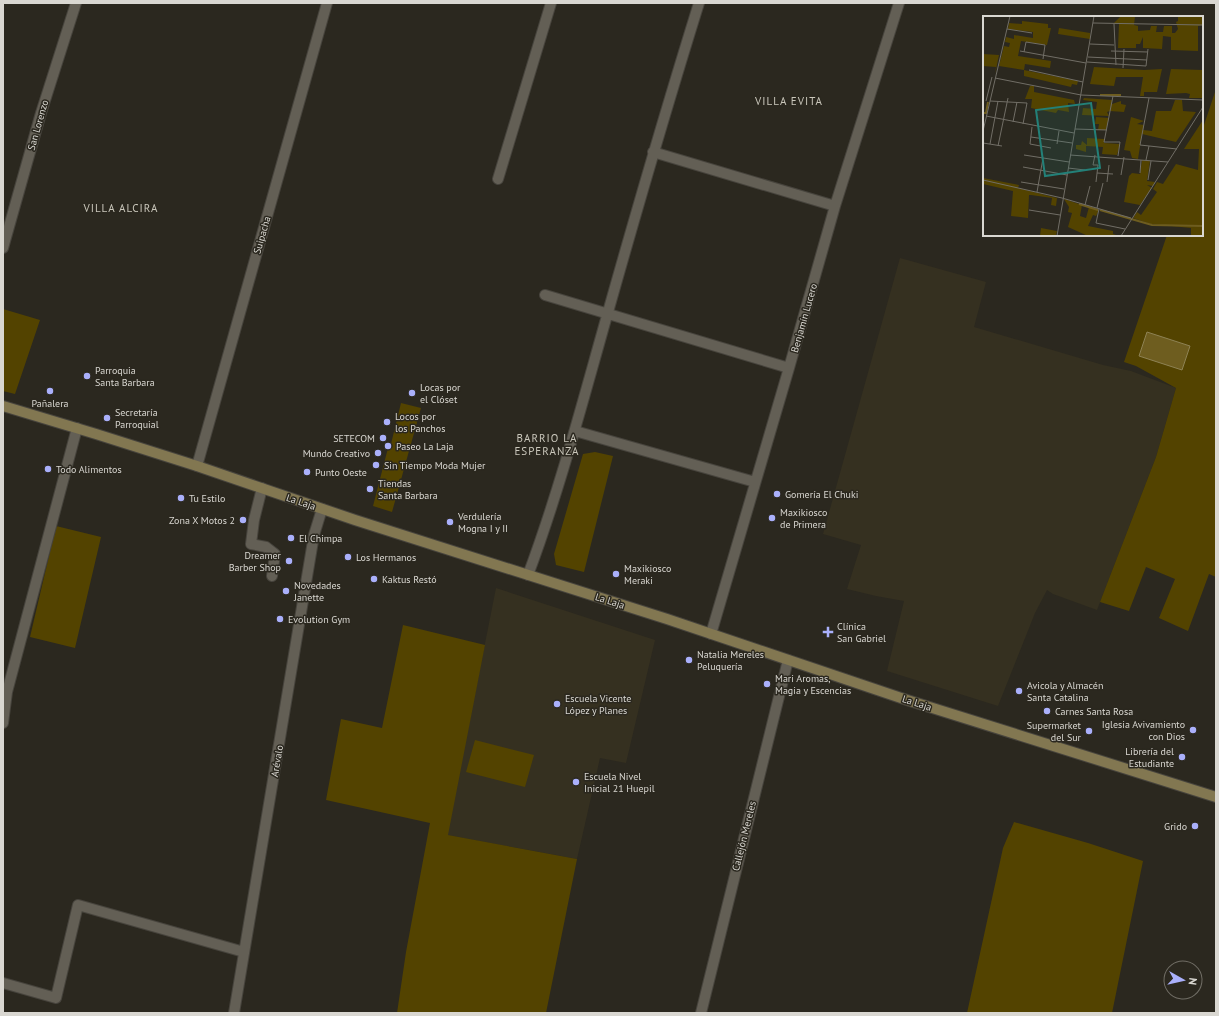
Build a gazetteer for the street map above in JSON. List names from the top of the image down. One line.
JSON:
{"streets":{"main road":["La Laja"],"street":["San Lorenzo","Suipacha","Benjamín Lucero","Arévalo","Callejón Mereles"]},"crossings":[["Suipacha","La Laja"],["Benjamín Lucero","La Laja"],["La Laja","Arévalo"],["La Laja","Callejón Mereles"]],"districts":["VILLA EVITA","VILLA ALCIRA","BARRIO LA ESPERANZA"],"places":{"other":["Parroquia Santa Barbara","Pañalera","Locas por el Clóset","Secretaría Parroquial","Locos por los Panchos","SETECOM","Paseo La Laja","Mundo Creativo","Sin Tiempo Moda Mujer","Todo Alimentos","Punto Oeste","Tiendas Santa Barbara","Gomería El Chuki","Tu Estilo","Maxikiosco de Primera","Zona X Motos 2","Verdulería Mogna I y II","El Chimpa","Los Hermanos","Dreamer Barber Shop","Maxikiosco Meraki","Kaktus Restó","Novedades Janette","Evolution Gym","Natalia Mereles Peluquería","Mari Aromas, Magia y Escencias","Avicola y Almacén Santa Catalina","Escuela Vicente López y Planes","Carnes Santa Rosa","Iglesia Avivamiento con Dios","Supermarket del Sur","Librería del Estudiante","Escuela Nivel Inicial 21 Huepil","Grido"],"health":["Clínica San Gabriel"]},"north":"right"}
